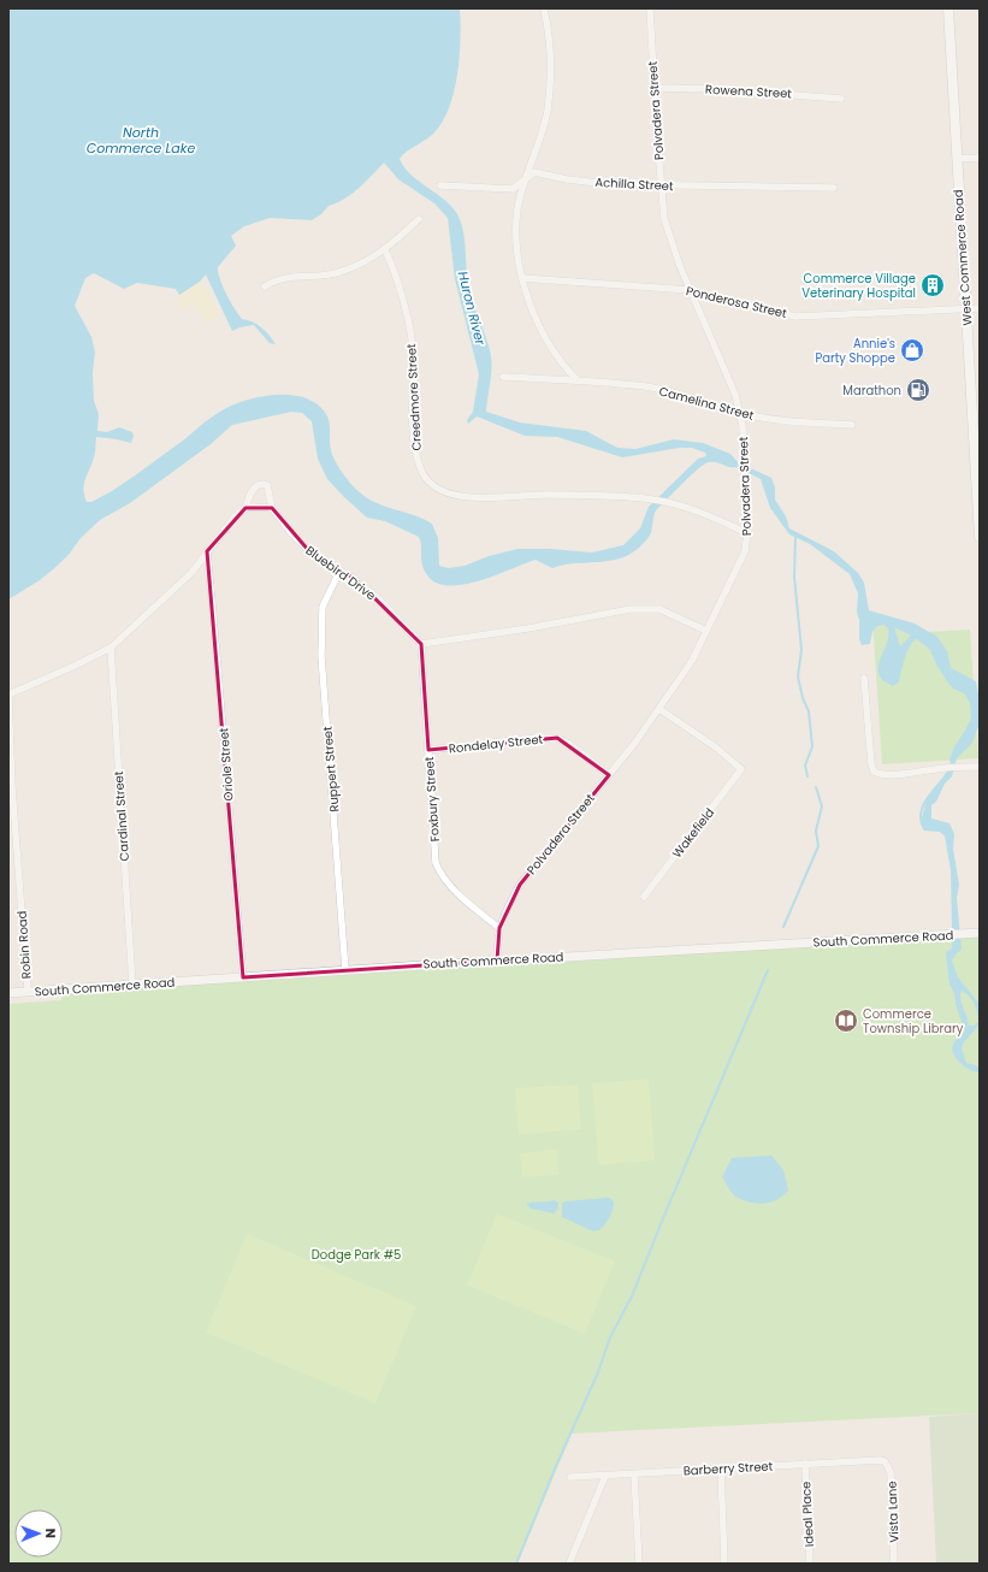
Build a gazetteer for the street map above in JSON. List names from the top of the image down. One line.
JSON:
{"streets":{"main road":["West Commerce Road"],"street":["Rowena Street","Polvadera Street","Achilla Street","Ponderosa Street","Creedmore Street","Camelina Street","Bluebird Drive","Rondelay Street","Oriole Street","Ruppert Street","Foxbury Street","Cardinal Street","Wakefield","South Commerce Road","Robin Road","Barberry Street","Vista Lane","Ideal Place"]},"crossings":[["Rowena Street","Polvadera Street"],["Polvadera Street","Achilla Street"],["Polvadera Street","Ponderosa Street"],["Polvadera Street","Creedmore Street"],["Polvadera Street","Camelina Street"],["Polvadera Street","Rondelay Street"],["Polvadera Street","Foxbury Street"],["Polvadera Street","Wakefield"],["Polvadera Street","South Commerce Road"],["West Commerce Road","Ponderosa Street"],["Bluebird Drive","Ruppert Street"],["Bluebird Drive","Foxbury Street"],["Rondelay Street","Foxbury Street"],["Oriole Street","South Commerce Road"],["Ruppert Street","South Commerce Road"],["Cardinal Street","South Commerce Road"],["South Commerce Road","Robin Road"],["Barberry Street","Vista Lane"],["Barberry Street","Ideal Place"]],"water":["North Commerce Lake","Huron River"],"parks":["Dodge Park #5"],"places":{"building":["Commerce Village Veterinary Hospital"],"shop":["Annie's Party Shoppe"],"fuel station":["Marathon"],"library":["Commerce Township Library"]},"north":"right"}
